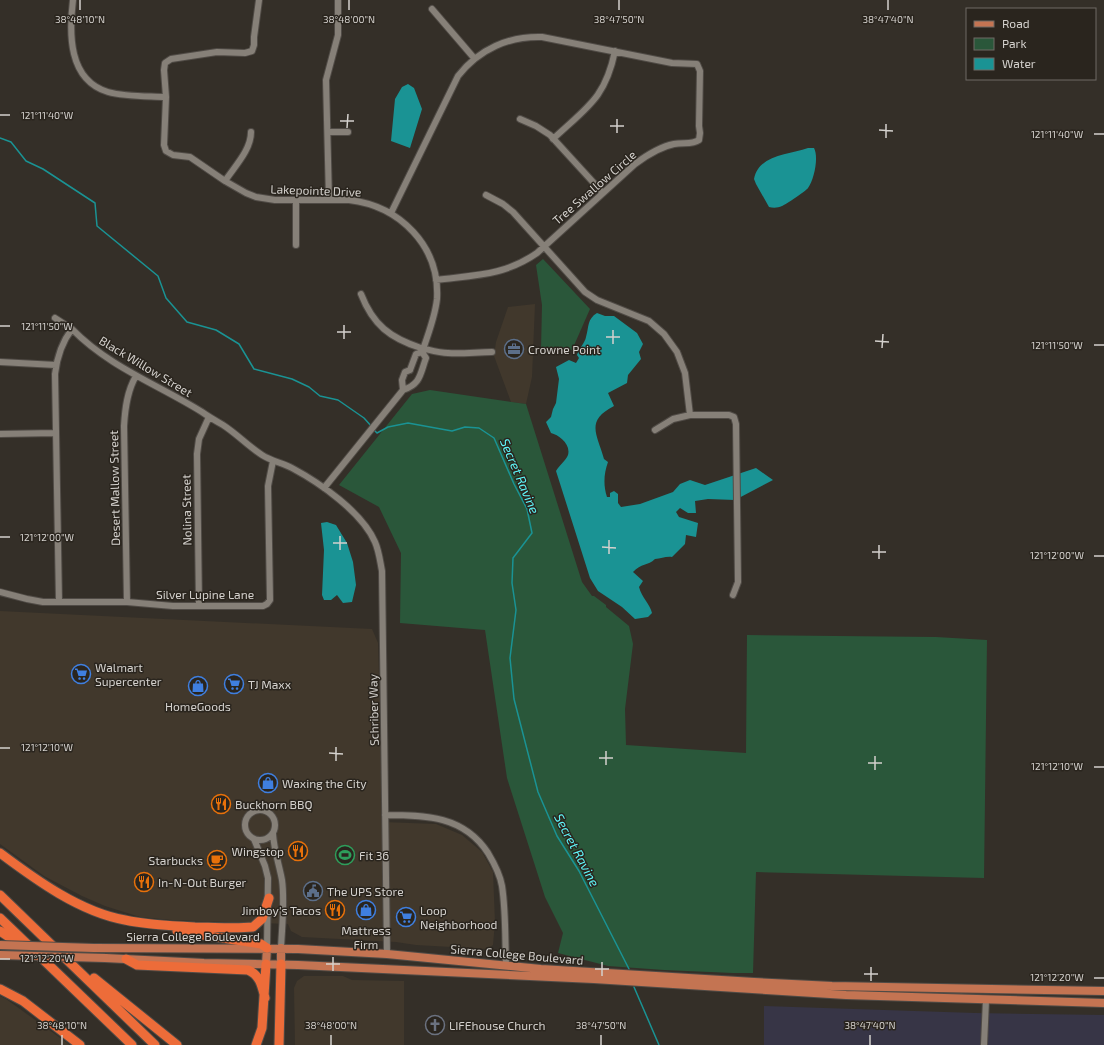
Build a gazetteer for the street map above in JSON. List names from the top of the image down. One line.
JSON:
{"streets":{"main road":["Sierra College Boulevard"],"street":["Tree Swallow Circle","Lakepointe Drive","Black Willow Street","Desert Mallow Street","Nolina Street","Silver Lupine Lane","Schriber Way"]},"crossings":[["Tree Swallow Circle","Lakepointe Drive"],["Lakepointe Drive","Black Willow Street"],["Lakepointe Drive","Schriber Way"],["Black Willow Street","Desert Mallow Street"],["Black Willow Street","Nolina Street"],["Black Willow Street","Silver Lupine Lane"],["Black Willow Street","Schriber Way"],["Desert Mallow Street","Silver Lupine Lane"],["Nolina Street","Silver Lupine Lane"],["Schriber Way","Sierra College Boulevard"]],"water":["Secret Ravine"],"places":{"office":["Crowne Point"],"supermarket":["Walmart Supercenter","TJ Maxx","Loop Neighborhood"],"shop":["HomeGoods","Waxing the City","Mattress Firm"],"restaurant":["Buckhorn BBQ","Wingstop","In-N-Out Burger","Jimboy's Tacos"],"sports":["Fit 36"],"cafe":["Starbucks"],"public building":["The UPS Store"],"church":["LIFEhouse Church"]},"legend":["Road","Park","Water"],"coordinates":["38°48'10\"N","38°48'00\"N","38°47'50\"N","38°47'40\"N","121°11'40\"W","121°11'50\"W","121°12'00\"W","121°12'10\"W","121°12'20\"W"]}
